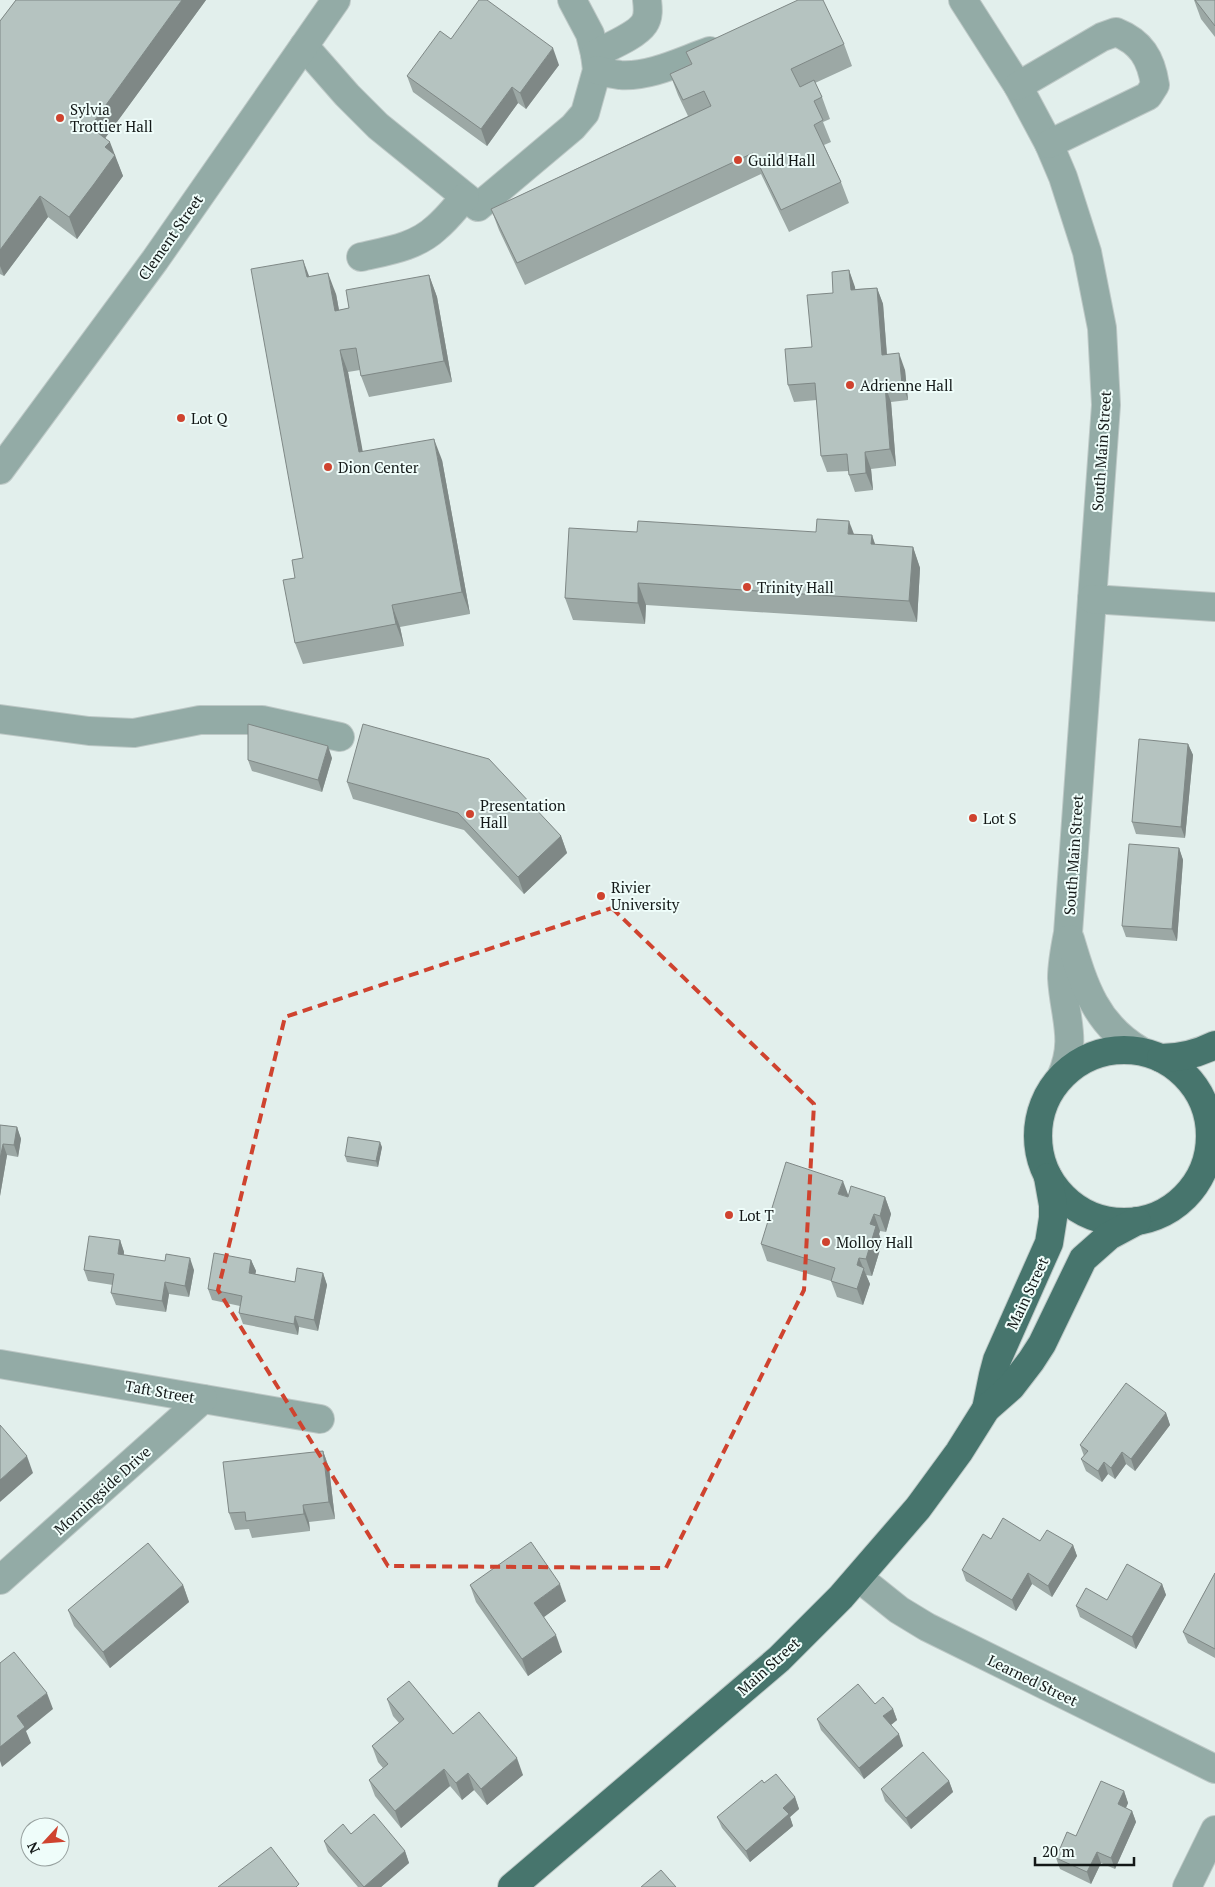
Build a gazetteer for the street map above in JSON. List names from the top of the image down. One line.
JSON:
{"streets":{"main road":["Main Street"],"street":["Clement Street","South Main Street","Taft Street","Morningside Drive","Learned Street"]},"crossings":[["South Main Street","Main Street"],["Main Street","Learned Street"],["Taft Street","Morningside Drive"]],"places":["Sylvia Trottier Hall","Guild Hall","Adrienne Hall","Lot Q","Dion Center","Trinity Hall","Presentation Hall","Lot S","Rivier University","Lot T","Molloy Hall"],"scale_bar":"20 m","north":"bottom left"}
